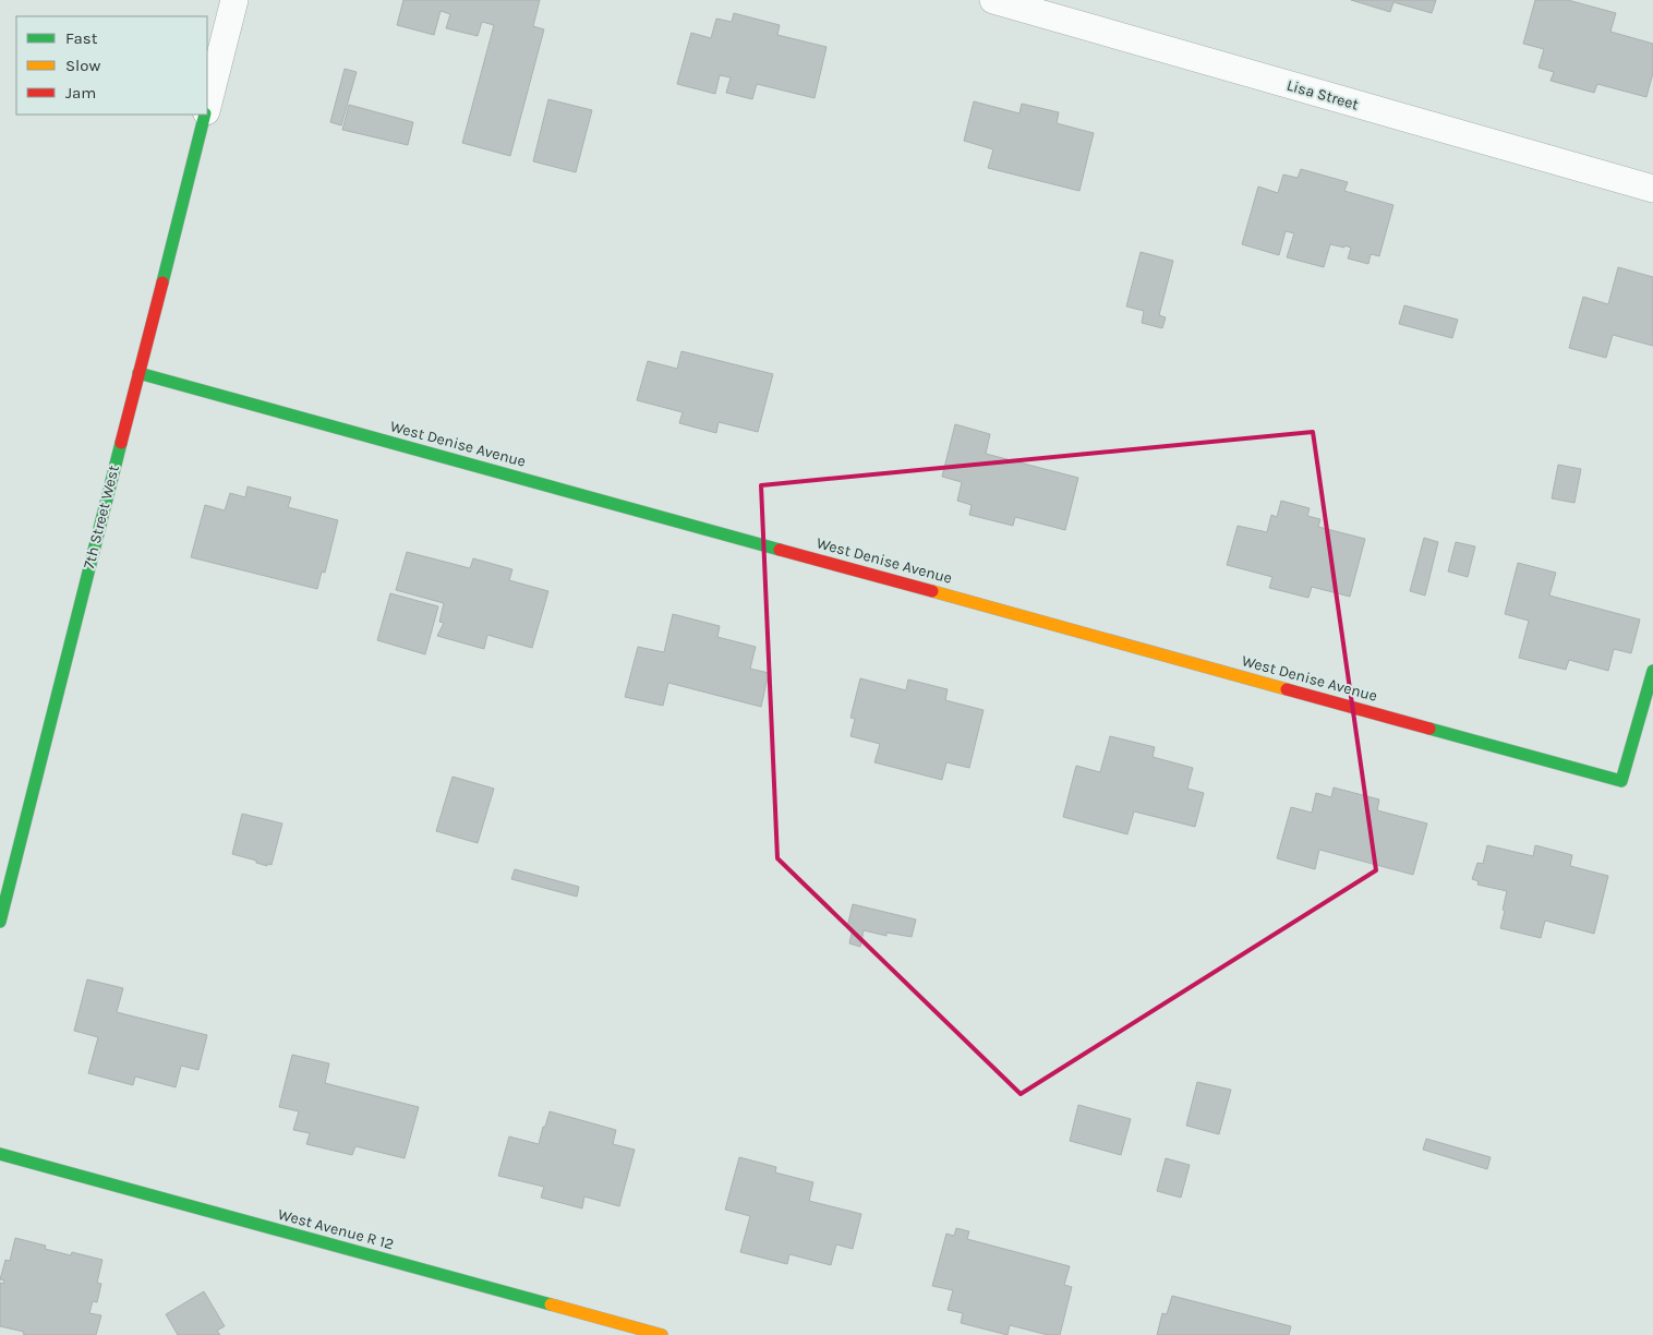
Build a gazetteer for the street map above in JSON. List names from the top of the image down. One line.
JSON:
{"streets":{"street":["Lisa Street","West Denise Avenue","7th Street West","West Avenue R 12"]},"crossings":[["West Denise Avenue","7th Street West"]],"legend":["Fast","Slow","Jam"]}
